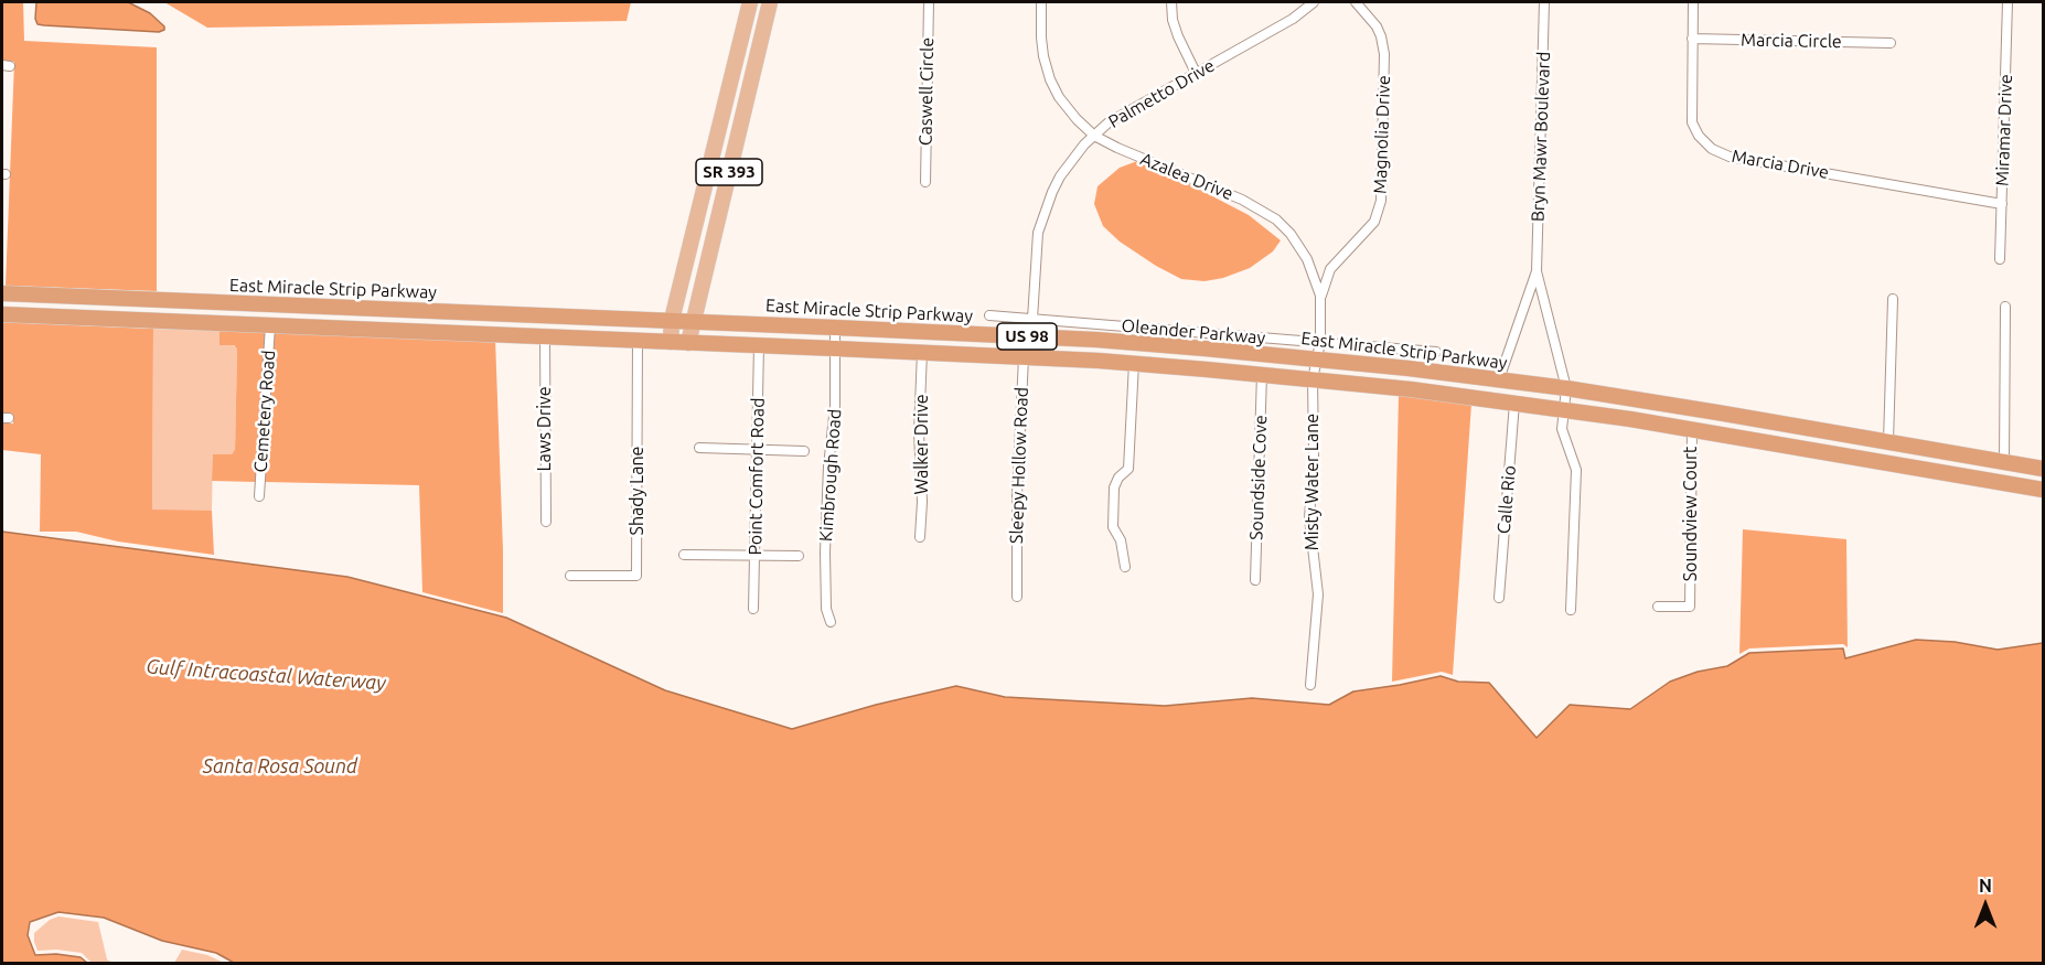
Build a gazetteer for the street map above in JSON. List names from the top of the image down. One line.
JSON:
{"streets":{"highway":["East Miracle Strip Parkway","US 98"],"main road":["SR 393"],"street":["Marcia Circle","Caswell Circle","Palmetto Drive","Miramar Drive","Magnolia Drive","Bryn Mawr Boulevard","Marcia Drive","Azalea Drive","Oleander Parkway","Cemetery Road","Laws Drive","Walker Drive","Sleepy Hollow Road","Kimbrough Road","Point Comfort Road","Soundside Cove","Misty Water Lane","Shady Lane","Calle Rio","Soundview Court"]},"crossings":[["Marcia Circle","Marcia Drive"],["Palmetto Drive","Azalea Drive"],["Palmetto Drive","East Miracle Strip Parkway"],["Palmetto Drive","Oleander Parkway"],["Palmetto Drive","Sleepy Hollow Road"],["Miramar Drive","Marcia Drive"],["Magnolia Drive","Azalea Drive"],["Bryn Mawr Boulevard","East Miracle Strip Parkway"],["SR 393","East Miracle Strip Parkway"],["Azalea Drive","East Miracle Strip Parkway"],["Azalea Drive","Oleander Parkway"],["Azalea Drive","Misty Water Lane"],["East Miracle Strip Parkway","Cemetery Road"],["East Miracle Strip Parkway","Laws Drive"],["East Miracle Strip Parkway","Walker Drive"],["East Miracle Strip Parkway","Sleepy Hollow Road"],["East Miracle Strip Parkway","Kimbrough Road"],["East Miracle Strip Parkway","Point Comfort Road"],["East Miracle Strip Parkway","Soundside Cove"],["East Miracle Strip Parkway","Misty Water Lane"],["East Miracle Strip Parkway","Shady Lane"],["East Miracle Strip Parkway","Calle Rio"],["East Miracle Strip Parkway","Soundview Court"]],"water":["Gulf Intracoastal Waterway","Santa Rosa Sound"],"north":"top"}
